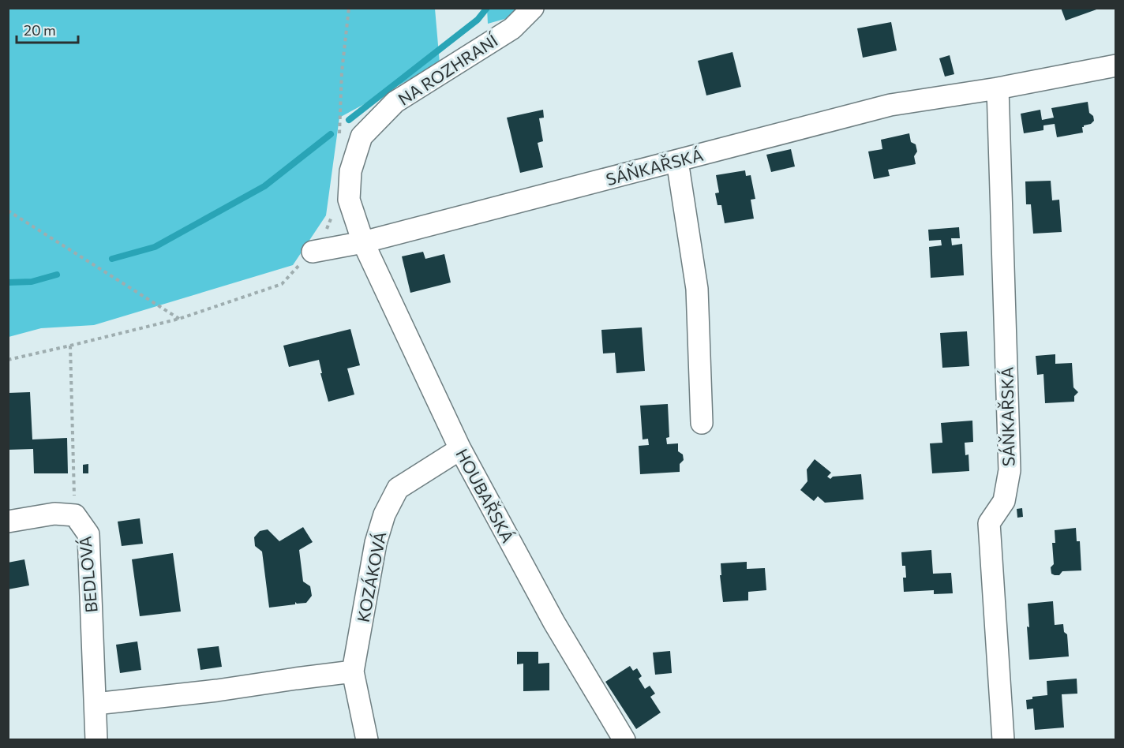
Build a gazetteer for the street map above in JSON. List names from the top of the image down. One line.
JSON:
{"streets":{"street":["NA ROZHRANÍ","SÁŇKAŘSKÁ","HOUBAŘSKÁ","BEDLOVÁ","KOZÁKOVÁ"]},"crossings":[["NA ROZHRANÍ","SÁŇKAŘSKÁ"],["NA ROZHRANÍ","HOUBAŘSKÁ"],["SÁŇKAŘSKÁ","HOUBAŘSKÁ"],["HOUBAŘSKÁ","KOZÁKOVÁ"]],"scale_bar":"20 m"}
